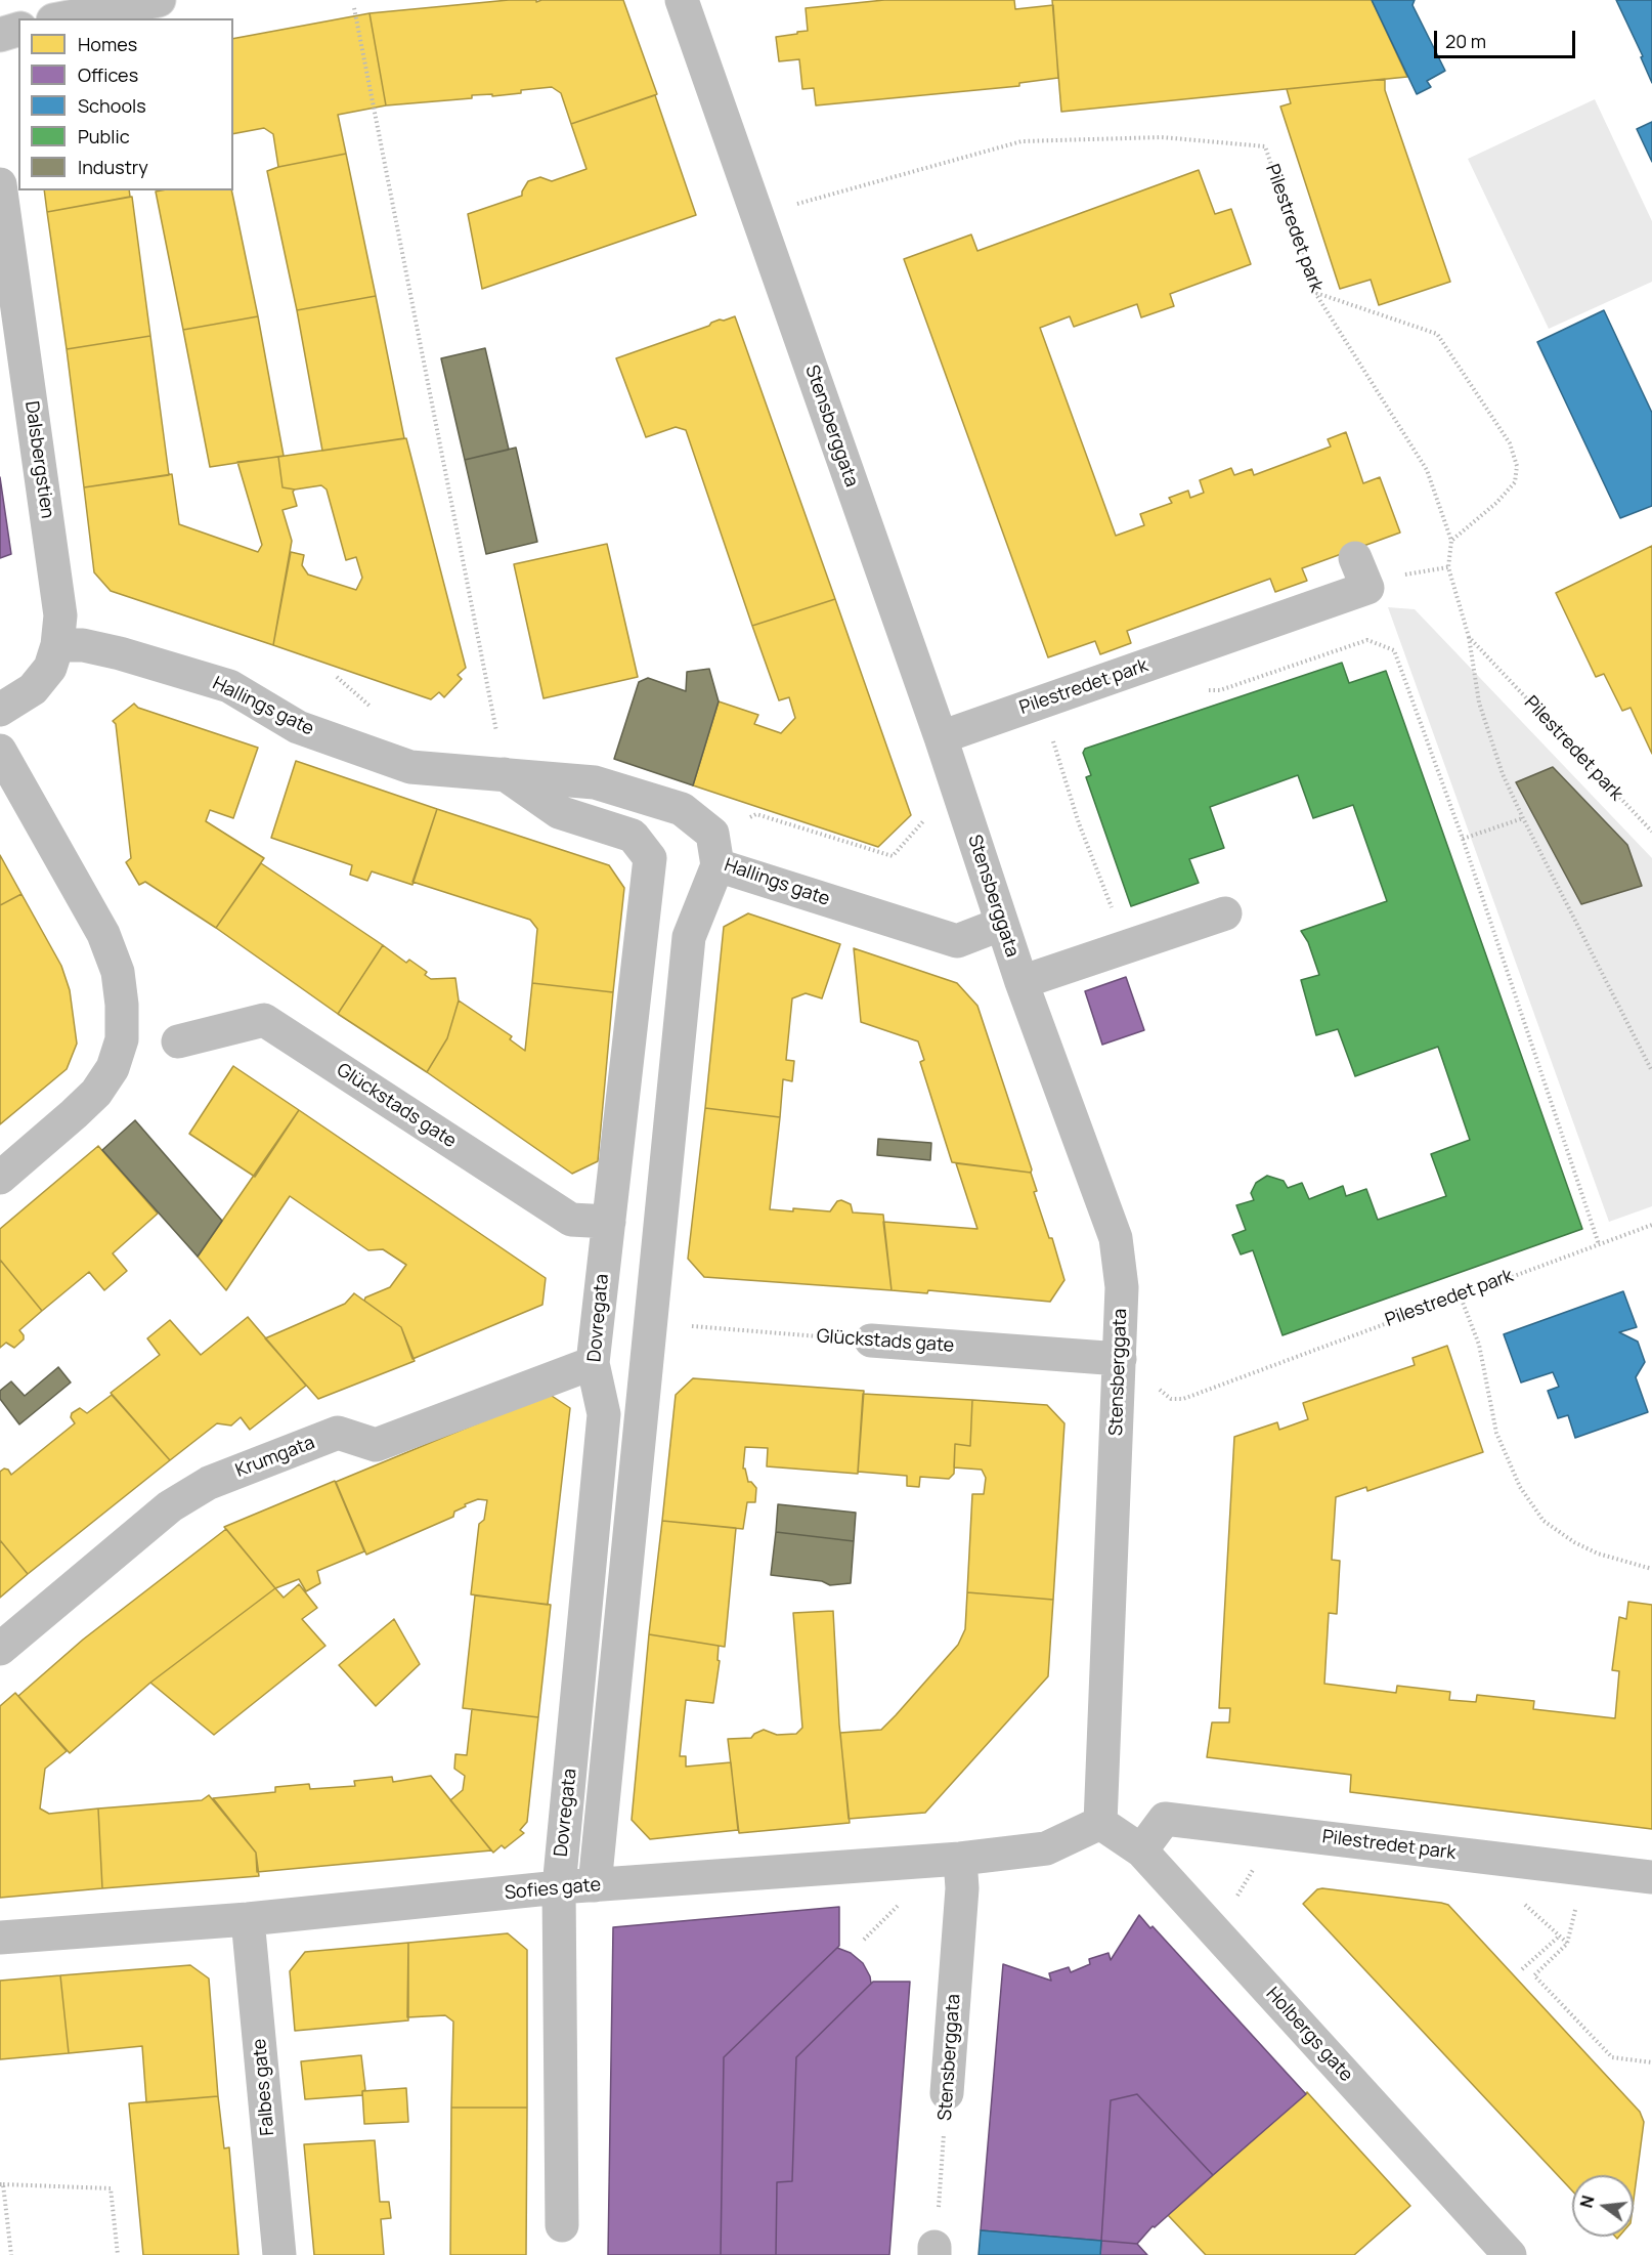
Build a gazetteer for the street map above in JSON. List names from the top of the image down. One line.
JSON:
{"streets":{"street":["Pilestredet park","Stensberggata","Dalsbergstien","Hallings gate","Glückstads gate","Dovregata","Krumgata","Sofies gate","Holbergs gate","Falbes gate"]},"crossings":[["Pilestredet park","Stensberggata"],["Pilestredet park","Holbergs gate"],["Stensberggata","Hallings gate"],["Stensberggata","Glückstads gate"],["Stensberggata","Sofies gate"],["Stensberggata","Holbergs gate"],["Dalsbergstien","Hallings gate"],["Hallings gate","Dovregata"],["Glückstads gate","Dovregata"],["Dovregata","Krumgata"],["Dovregata","Sofies gate"],["Sofies gate","Holbergs gate"],["Sofies gate","Falbes gate"]],"legend":["Homes","Offices","Schools","Public","Industry"],"scale_bar":"20 m","north":"left"}
